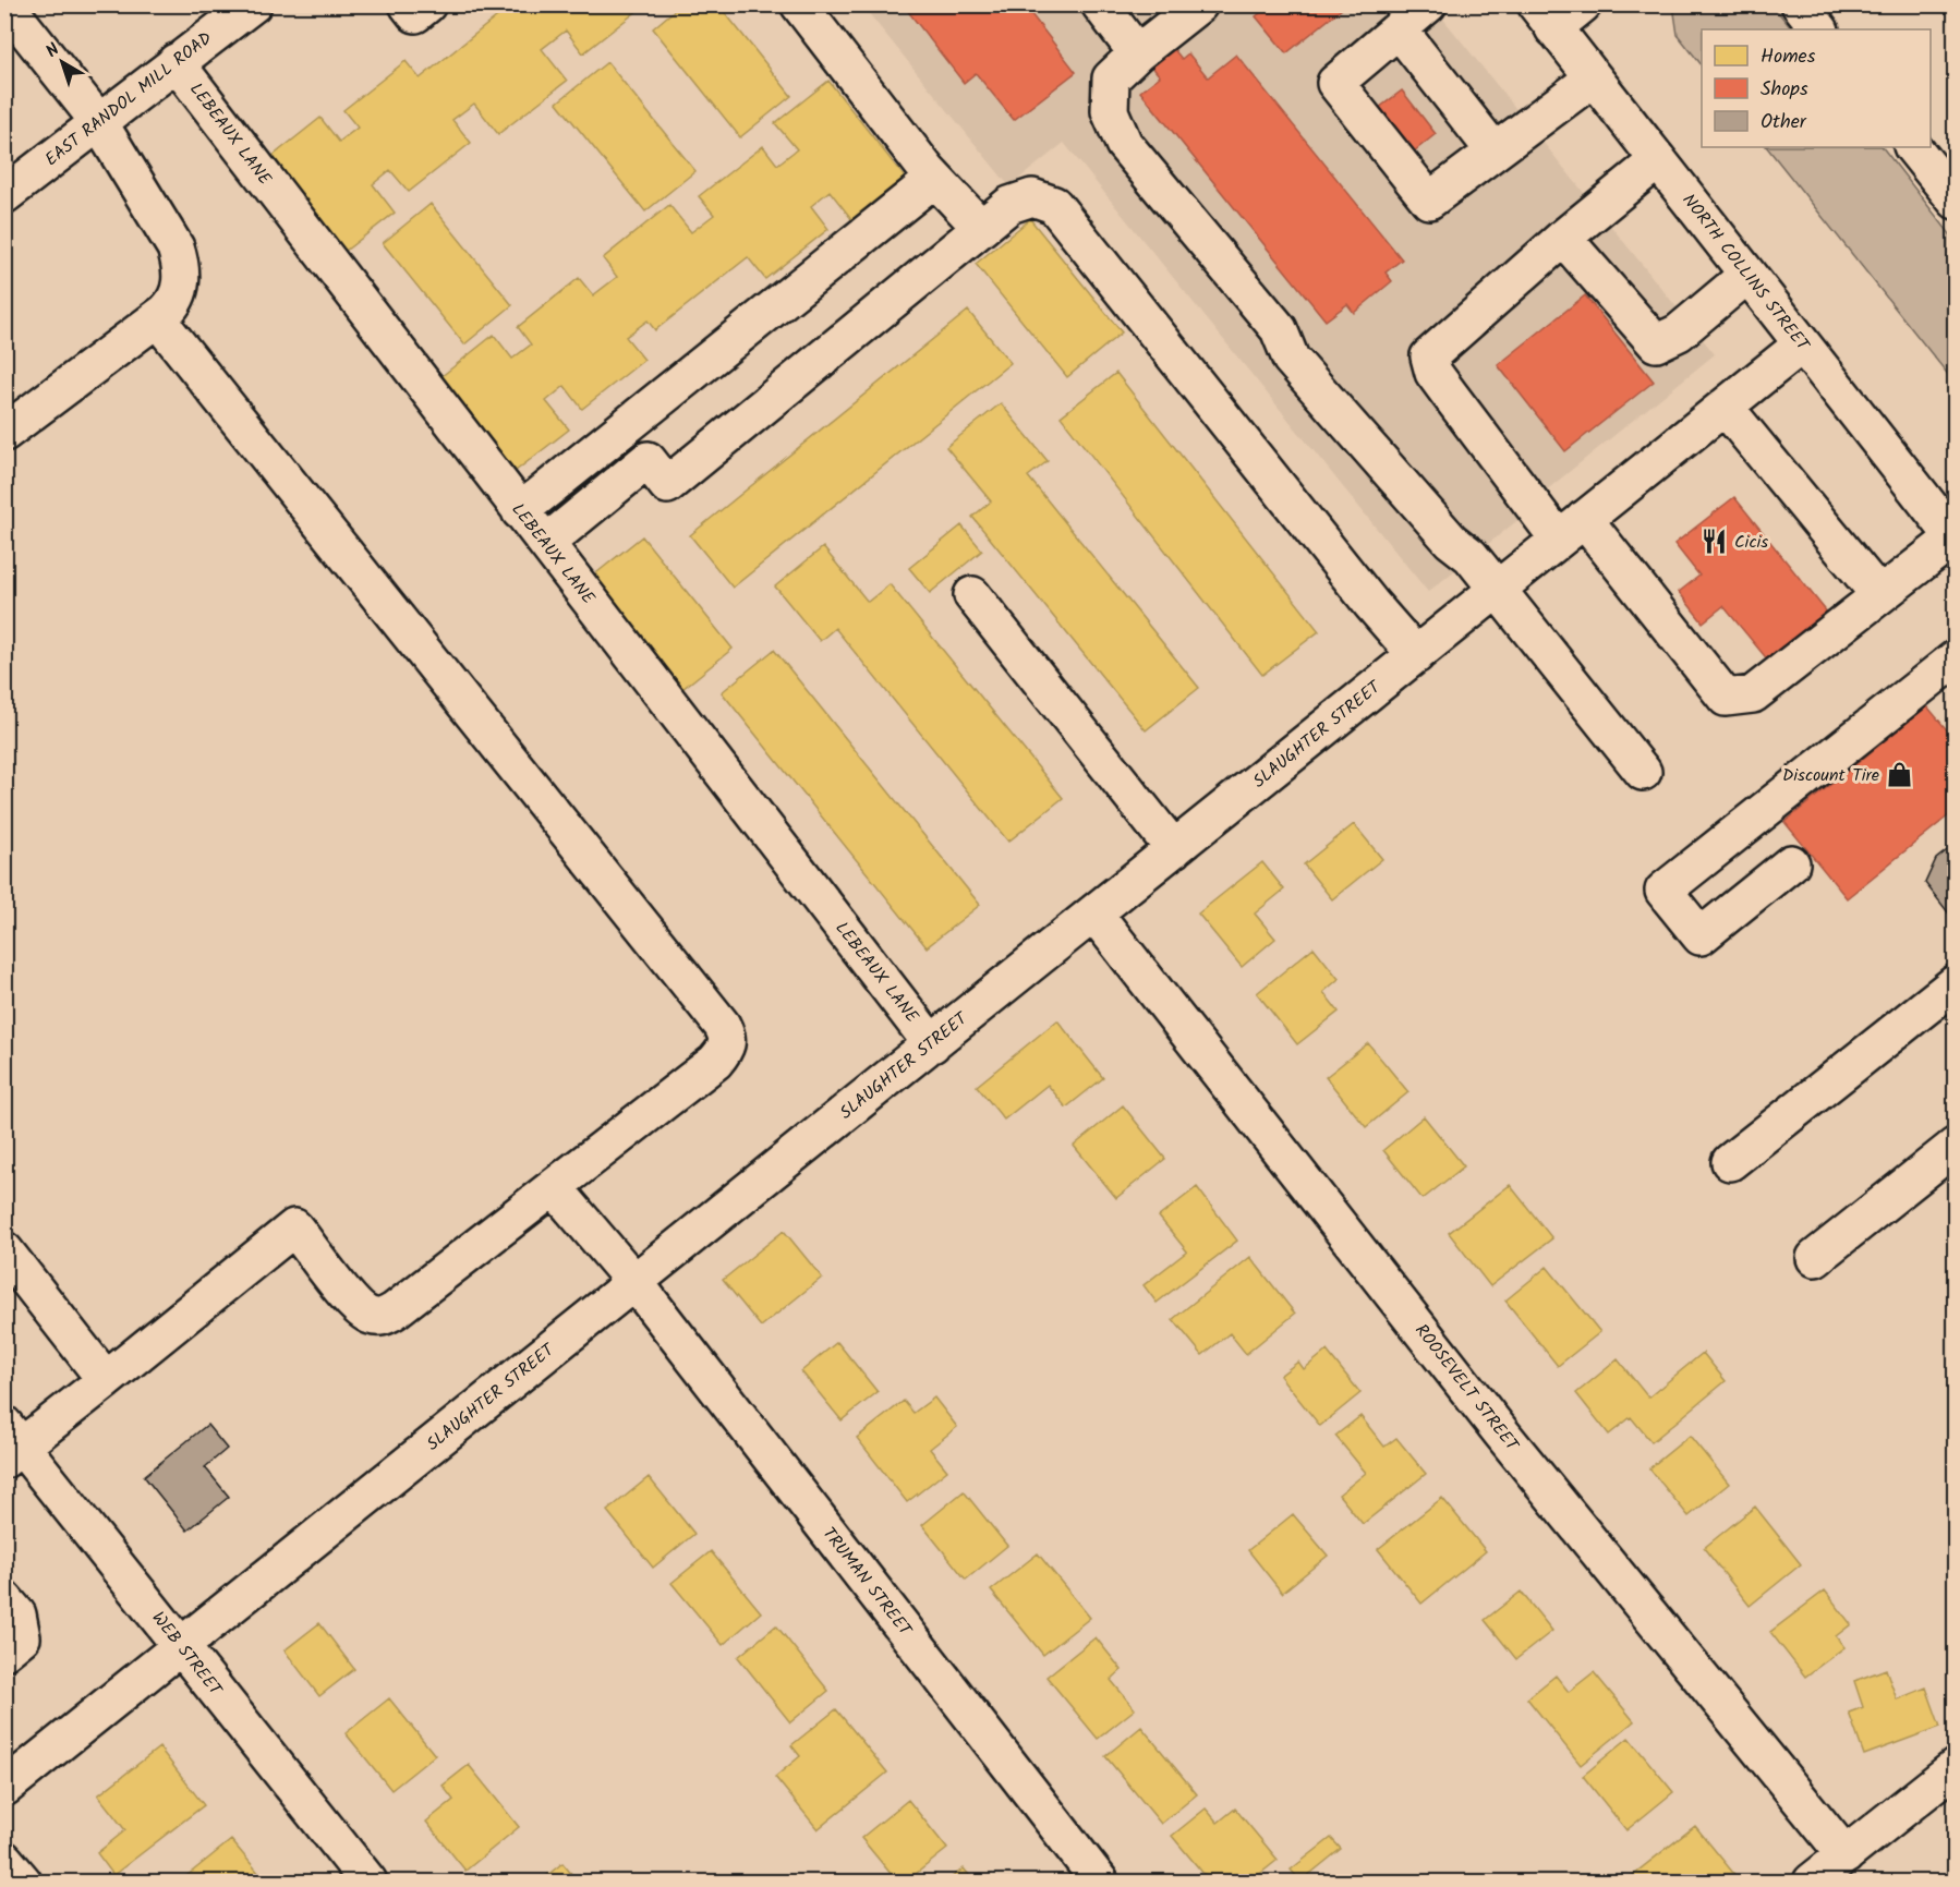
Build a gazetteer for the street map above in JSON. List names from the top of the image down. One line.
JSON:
{"streets":{"street":["EAST RANDOL MILL ROAD","LEBEAUX LANE","NORTH COLLINS STREET","SLAUGHTER STREET","ROOSEVELT STREET","TRUMAN STREET","WEB STREET"]},"crossings":[["EAST RANDOL MILL ROAD","LEBEAUX LANE"],["LEBEAUX LANE","SLAUGHTER STREET"],["NORTH COLLINS STREET","SLAUGHTER STREET"],["SLAUGHTER STREET","ROOSEVELT STREET"],["SLAUGHTER STREET","TRUMAN STREET"],["SLAUGHTER STREET","WEB STREET"]],"places":{"restaurant":["Cicis"],"shop":["Discount Tire"]},"legend":["Homes","Shops","Other"],"north":"top left"}
